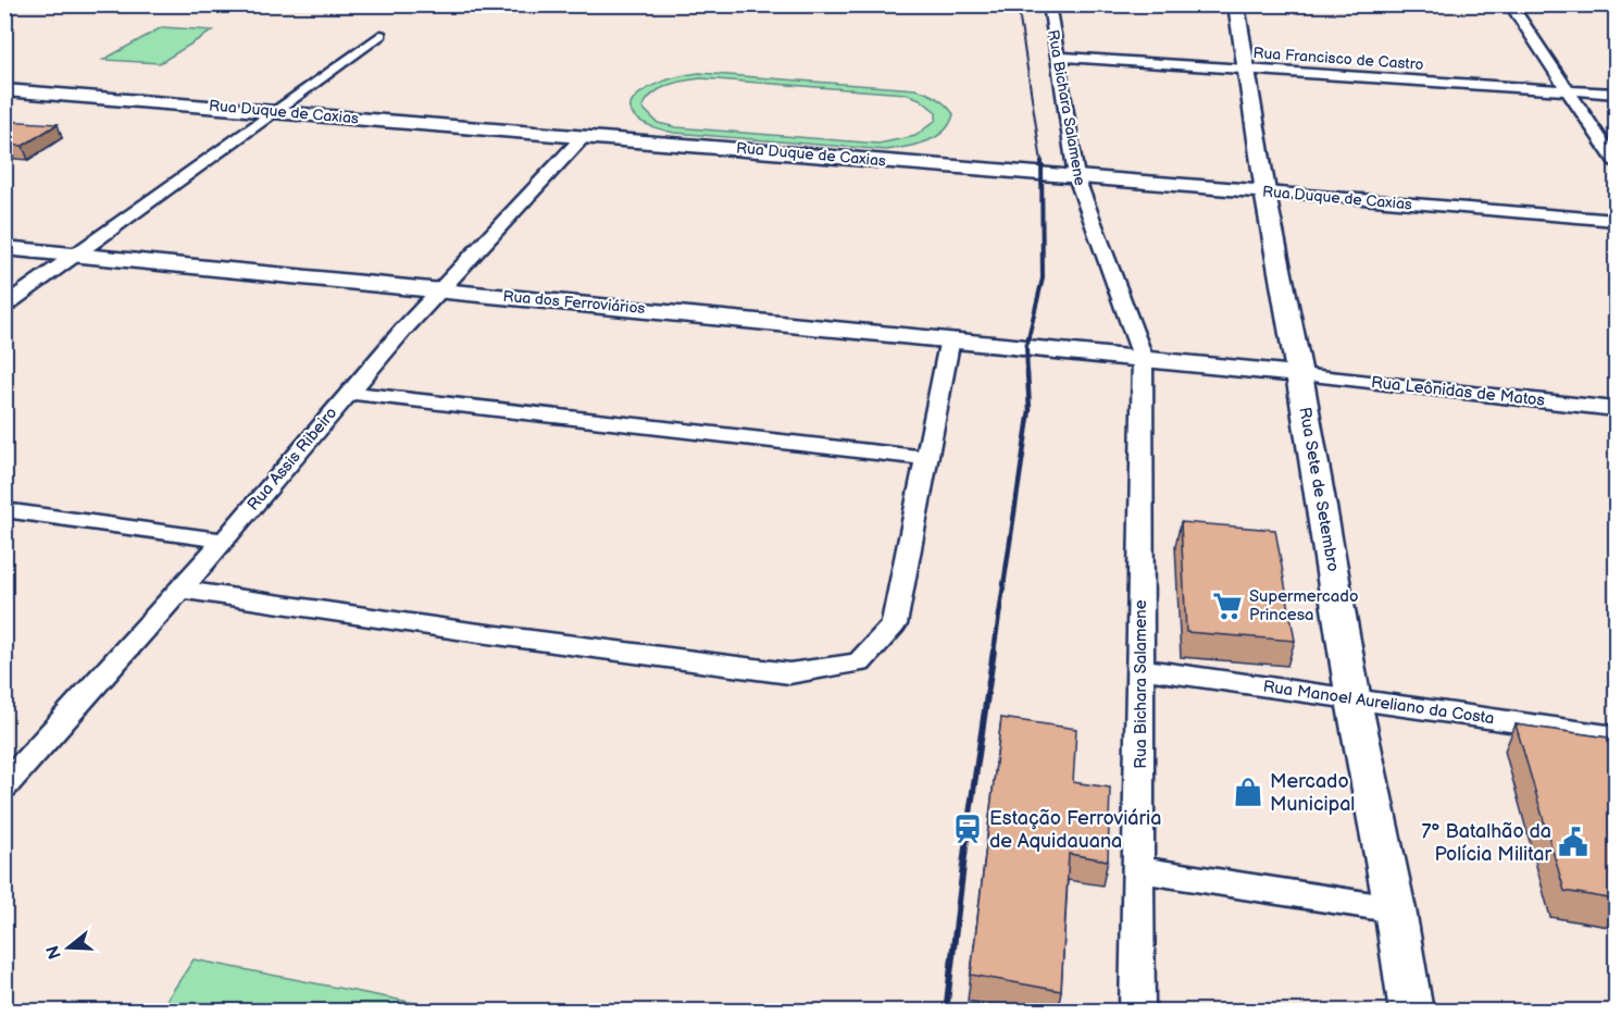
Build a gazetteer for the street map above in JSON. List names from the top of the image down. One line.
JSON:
{"streets":{"main road":["Rua Duque de Caxias","Rua dos Ferroviários","Rua Sete de Setembro"],"street":["Rua Francisco de Castro","Rua Bichara Salamene","Rua Leônidas de Matos","Rua Assis Ribeiro","Rua Manoel Aureliano da Costa"]},"crossings":[["Rua Francisco de Castro","Rua Bichara Salamene"],["Rua Francisco de Castro","Rua Sete de Setembro"],["Rua Bichara Salamene","Rua Duque de Caxias"],["Rua Bichara Salamene","Rua dos Ferroviários"],["Rua Bichara Salamene","Rua Manoel Aureliano da Costa"],["Rua Duque de Caxias","Rua Assis Ribeiro"],["Rua Duque de Caxias","Rua Sete de Setembro"],["Rua dos Ferroviários","Rua Assis Ribeiro"],["Rua Leônidas de Matos","Rua Sete de Setembro"],["Rua Sete de Setembro","Rua Manoel Aureliano da Costa"]],"places":{"supermarket":["Supermercado Princesa"],"shop":["Mercado Municipal"],"station":["Estação Ferroviária de Aquidauana"],"public building":["7° Batalhão da Polícia Militar"]},"north":"left"}
